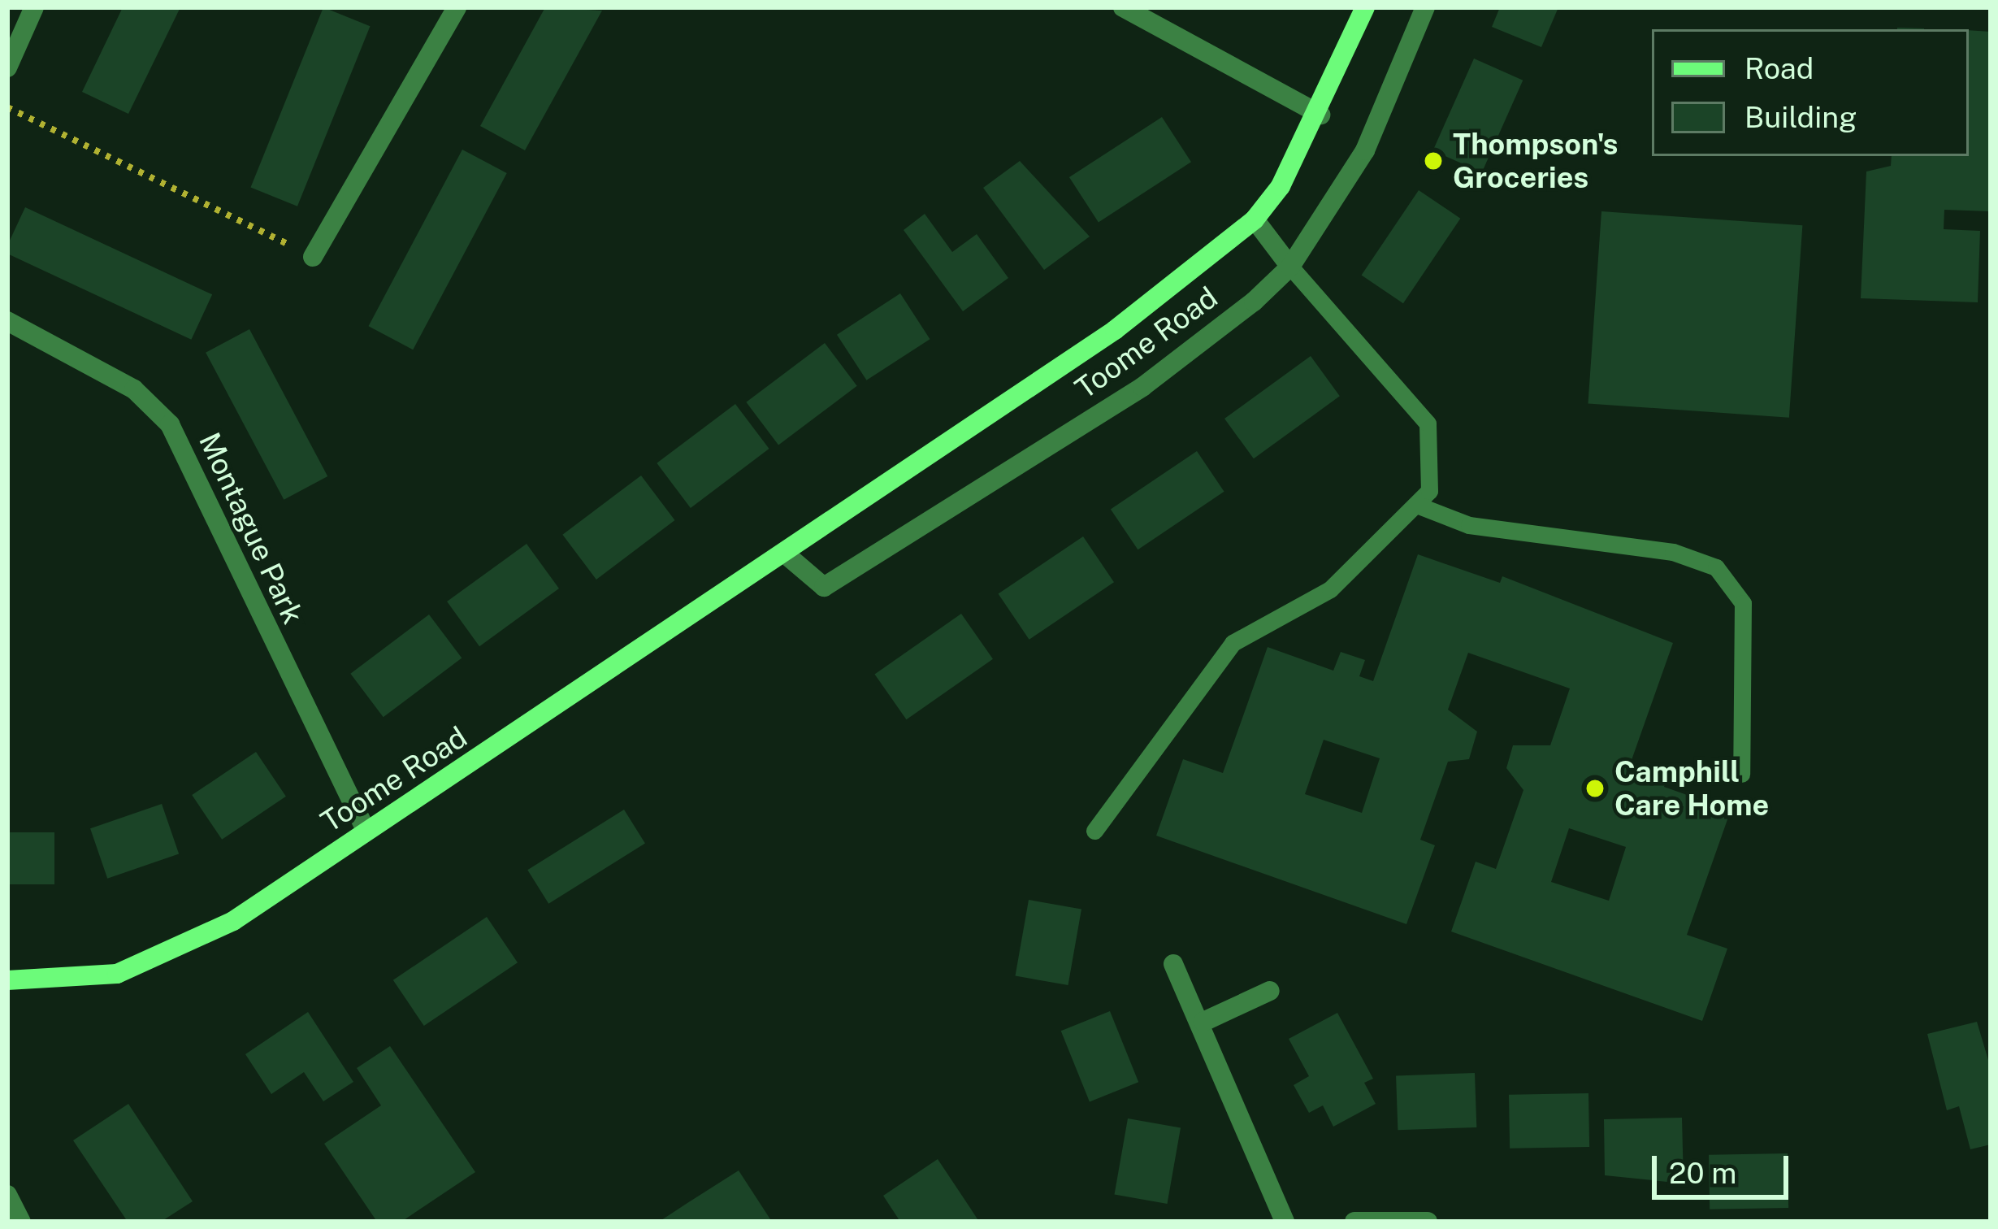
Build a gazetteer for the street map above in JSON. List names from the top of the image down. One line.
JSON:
{"streets":{"main road":["Toome Road"],"street":["Montague Park"]},"crossings":[["Toome Road","Montague Park"]],"places":["Thompson's Groceries","Camphill Care Home"],"legend":["Road","Building"],"scale_bar":"20 m"}
